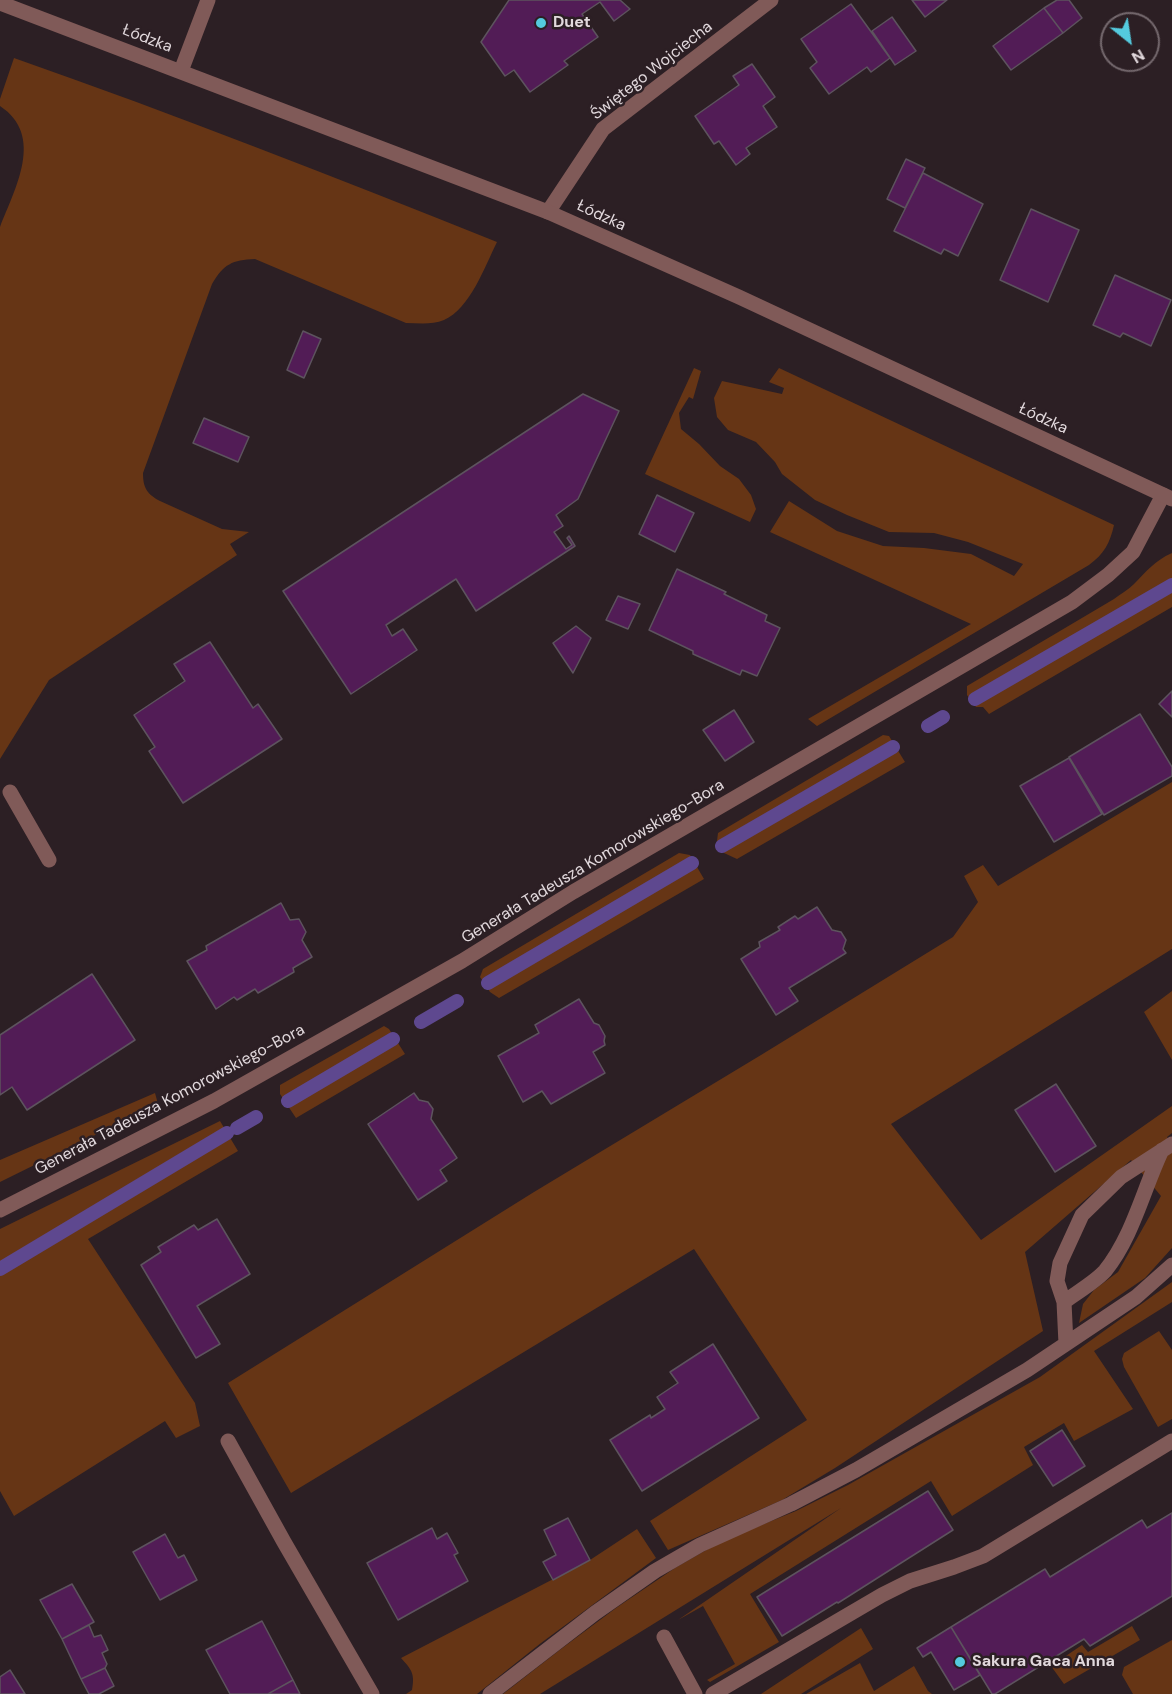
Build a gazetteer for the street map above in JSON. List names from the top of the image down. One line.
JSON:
{"streets":{"street":["Łódzka","Świętego Wojciecha","Generała Tadeusza Komorowskiego-Bora"]},"crossings":[["Łódzka","Świętego Wojciecha"],["Łódzka","Generała Tadeusza Komorowskiego-Bora"]],"places":["Duet","Sakura Gaca Anna"],"north":"bottom right"}
